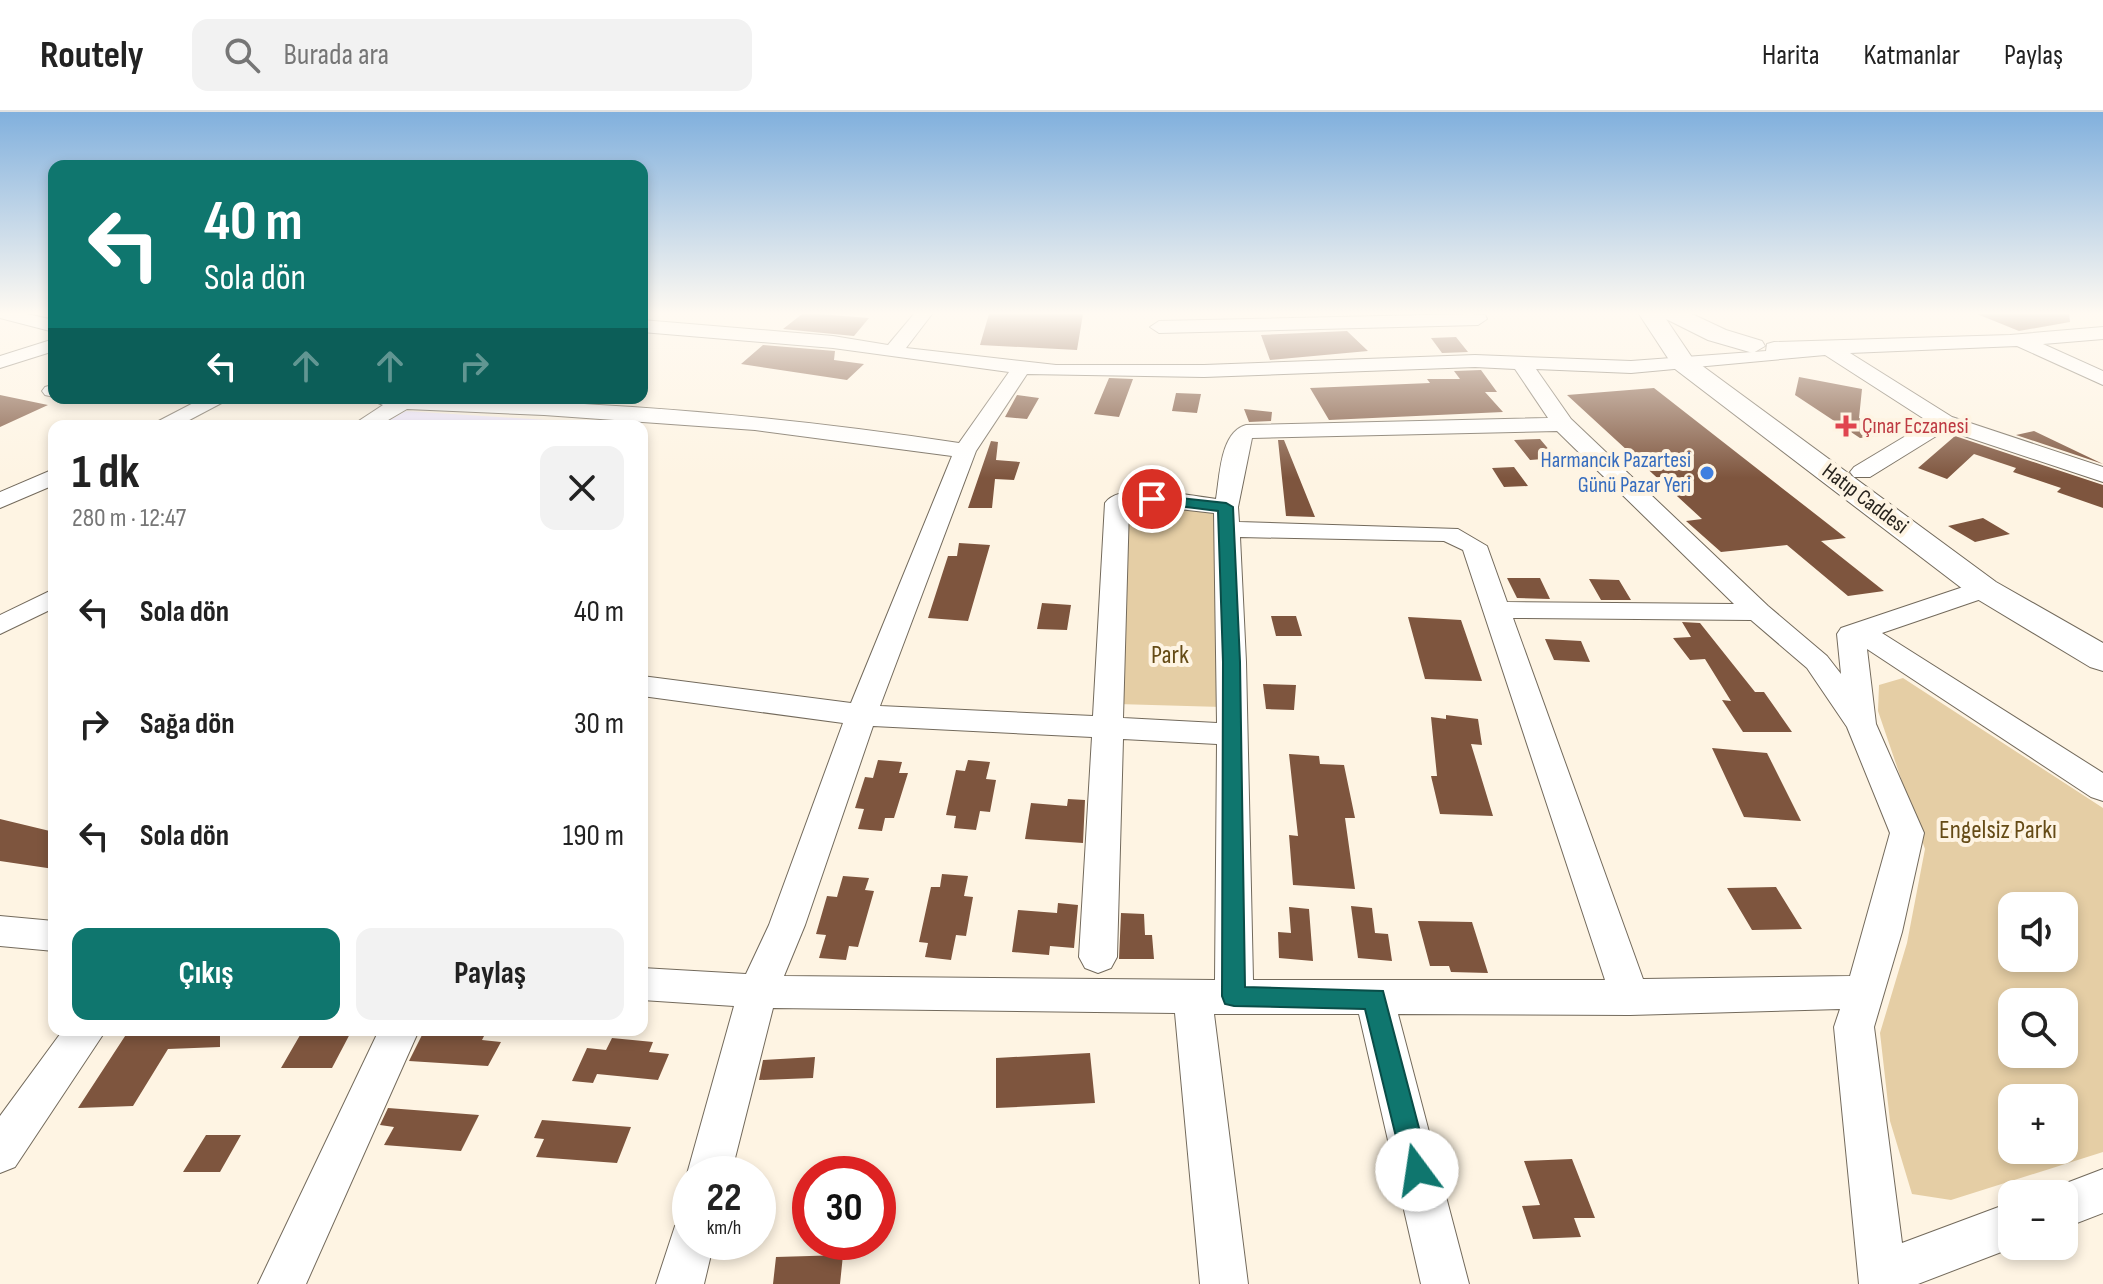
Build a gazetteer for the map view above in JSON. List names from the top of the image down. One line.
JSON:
{"streets":{"main road":["Hatıp Caddesi"]},"parks":["Park","Engelsiz Parkı"],"places":{"health":["Çınar Eczanesi"],"other":["Harmancık Pazartesi Günü Pazar Yeri"]},"page":{"header":"Routely","search":"Burada ara","nav":["Harita","Katmanlar","Paylaş"],"turn":["40 m","Sola dön"],"heading":["1 dk","280 m · 12:47"],"list":[{"name":"Sola dön","value":"40 m"},{"name":"Sağa dön","value":"30 m"},{"name":"Sola dön","value":"190 m"}],"map_buttons":["+","−"],"buttons":["Çıkış","Paylaş"],"speed":"22 km/h","limit":"30"}}
